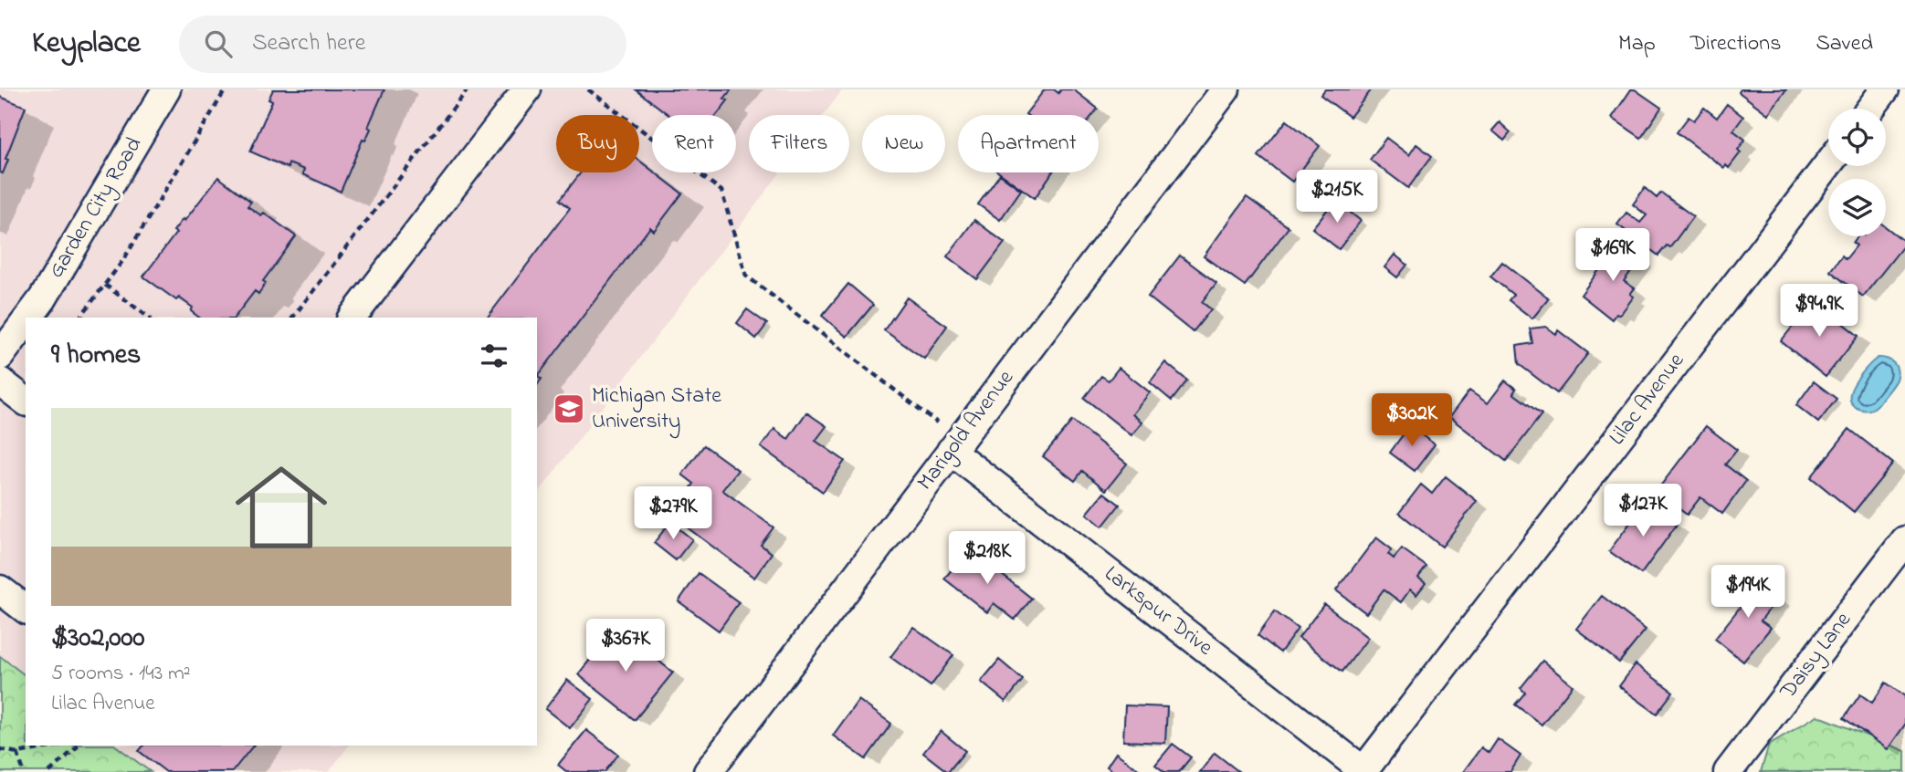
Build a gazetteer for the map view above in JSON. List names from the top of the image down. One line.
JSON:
{"streets":{"street":["Garden City Road","Lilac Avenue","Marigold Avenue","Larkspur Drive","Daisy Lane"]},"crossings":[["Lilac Avenue","Larkspur Drive"],["Marigold Avenue","Larkspur Drive"]],"places":{"school or university":["Michigan State University"]},"page":{"header":"Keyplace","search":"Search here","nav":["Map","Directions","Saved"],"chip":["Buy","Rent","Filters","New","Apartment"],"price":["$215K","$169K","$94.9K","$302K","$127K","$279K","$218K","$194K","$367K"],"heading":"9 homes","list":[{"name":"$302,000","note":"5 rooms · 143 m² · Lilac Avenue"}]}}
